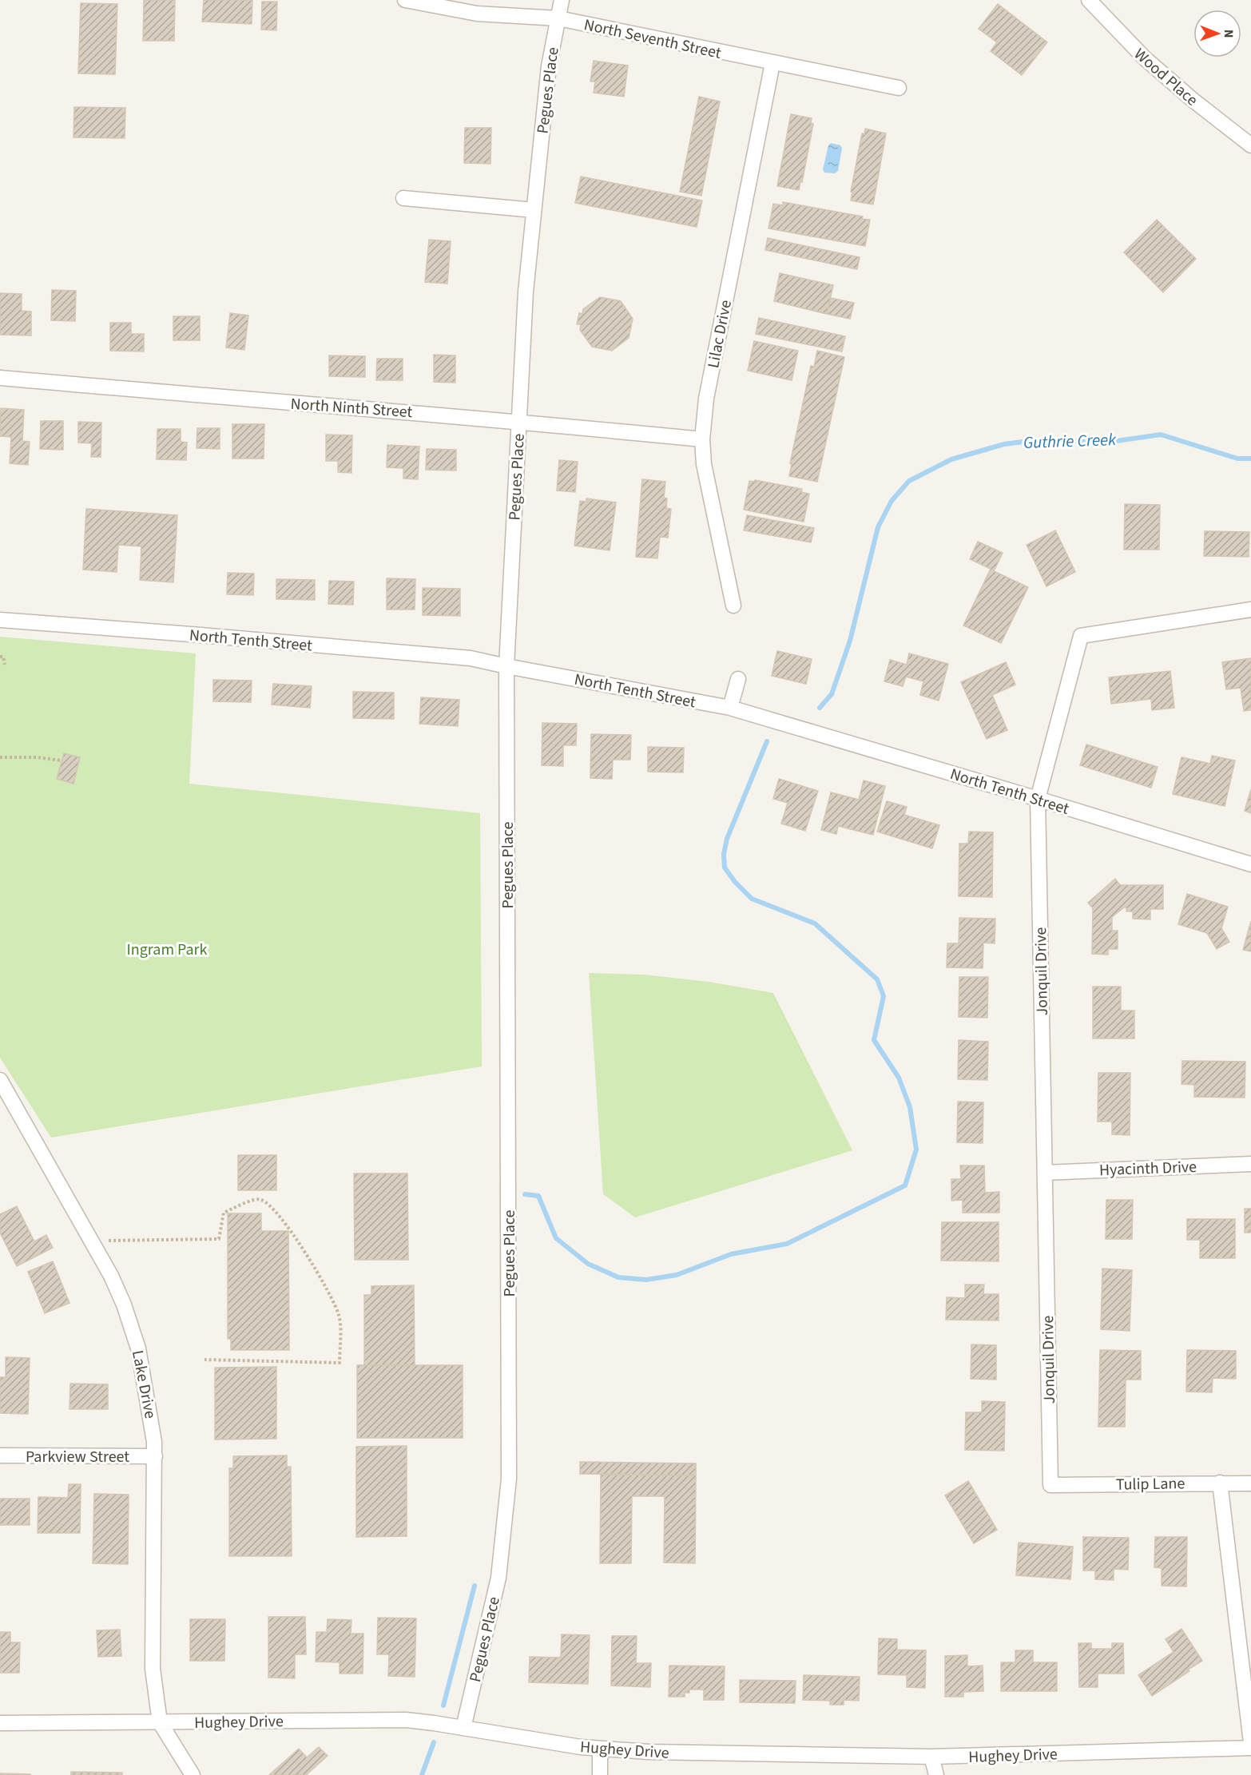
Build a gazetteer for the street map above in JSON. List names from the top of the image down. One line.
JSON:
{"streets":{"street":["North Seventh Street","Wood Place","Pegues Place","Lilac Drive","North Ninth Street","North Tenth Street","Jonquil Drive","Hyacinth Drive","Lake Drive","Parkview Street","Tulip Lane","Hughey Drive"]},"crossings":[["North Seventh Street","Pegues Place"],["North Seventh Street","Lilac Drive"],["Pegues Place","North Ninth Street"],["Pegues Place","North Tenth Street"],["Pegues Place","Hughey Drive"],["Lilac Drive","North Ninth Street"],["North Tenth Street","Jonquil Drive"],["Jonquil Drive","Hyacinth Drive"],["Jonquil Drive","Tulip Lane"],["Lake Drive","Parkview Street"],["Lake Drive","Hughey Drive"]],"water":["Guthrie Creek"],"parks":["Ingram Park"],"north":"right"}
